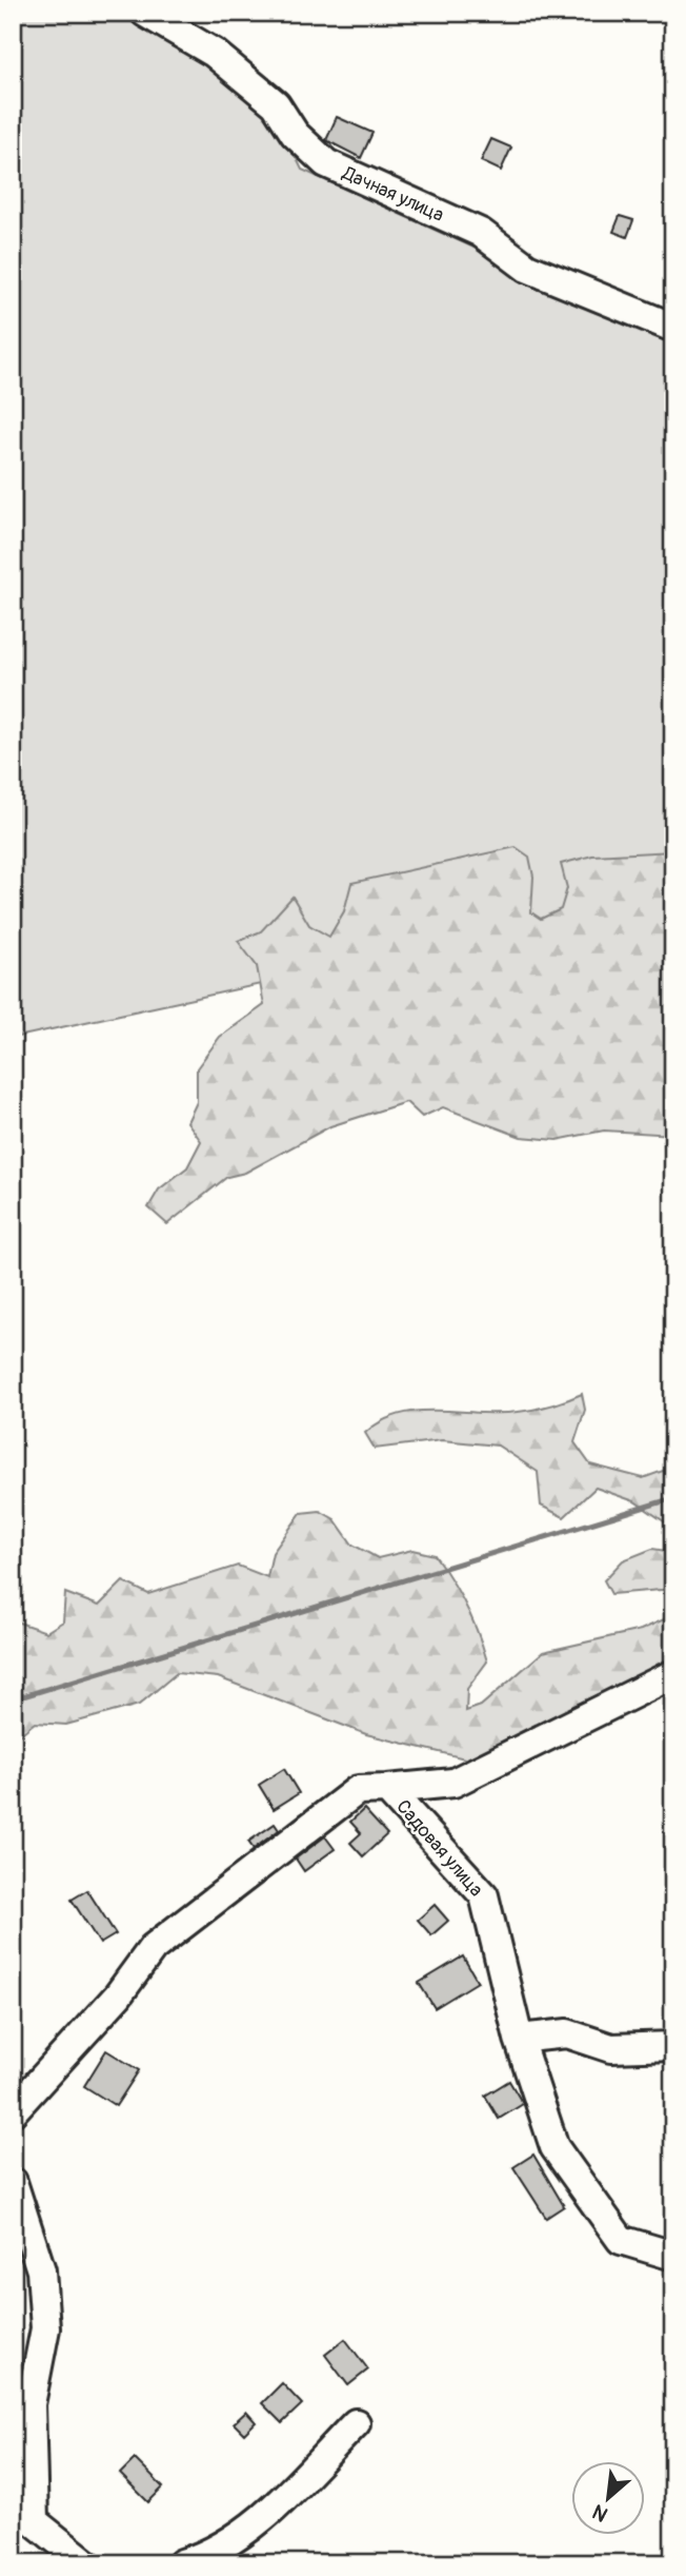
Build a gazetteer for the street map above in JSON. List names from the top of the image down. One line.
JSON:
{"streets":{"street":["Дачная улица","Садовая улица"]},"north":"bottom left"}
